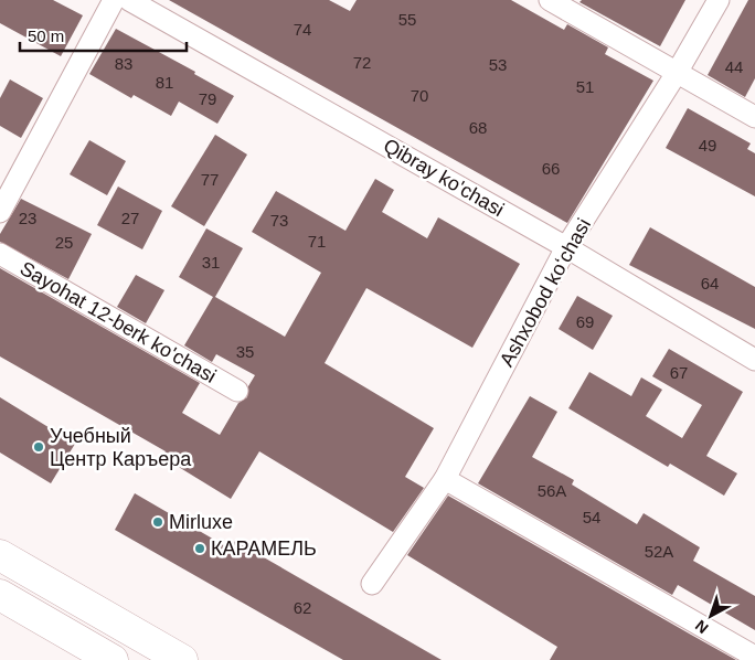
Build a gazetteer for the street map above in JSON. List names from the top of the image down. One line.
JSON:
{"streets":{"street":["Qibray ko'chasi","Ashxobod koʻchasi","Sayohat 12-berk ko'chasi"]},"crossings":[["Qibray ko'chasi","Ashxobod koʻchasi"]],"places":["Учебный Центр Каръера","Mirluxe","КАРАМЕЛЬ"],"house_numbers":["55","74","72","83","53","44","81","51","70","79","68","49","66","77","23","27","73","71","25","31","64","69","35","67","56A","54","52A","62"],"scale_bar":"50 m","north":"bottom left"}
